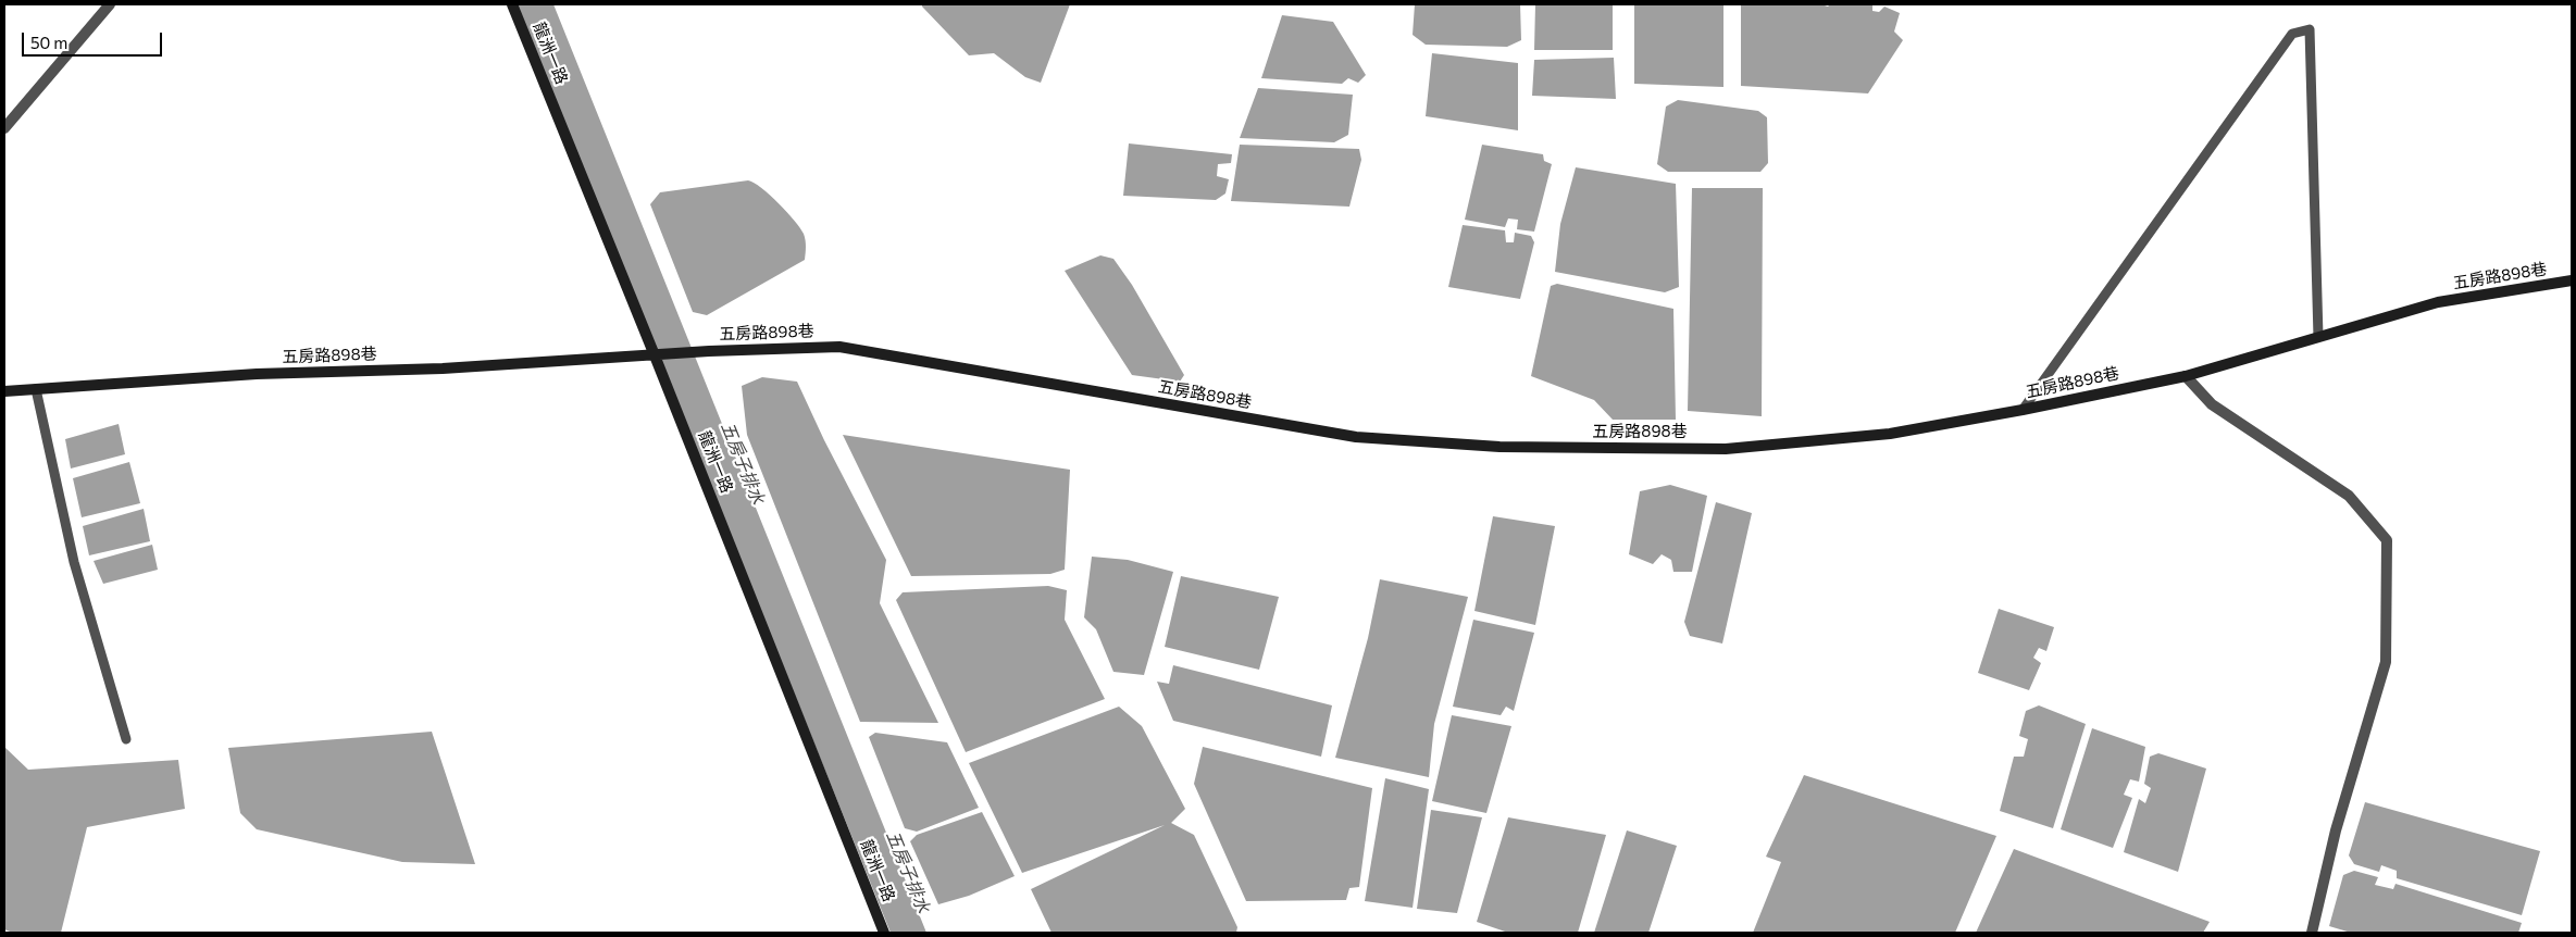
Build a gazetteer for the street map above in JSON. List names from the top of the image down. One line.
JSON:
{"streets":{"street":["龍洲一路","五房路898巷"]},"crossings":[["龍洲一路","五房路898巷"]],"water":["五房子排水"],"scale_bar":"50 m"}
